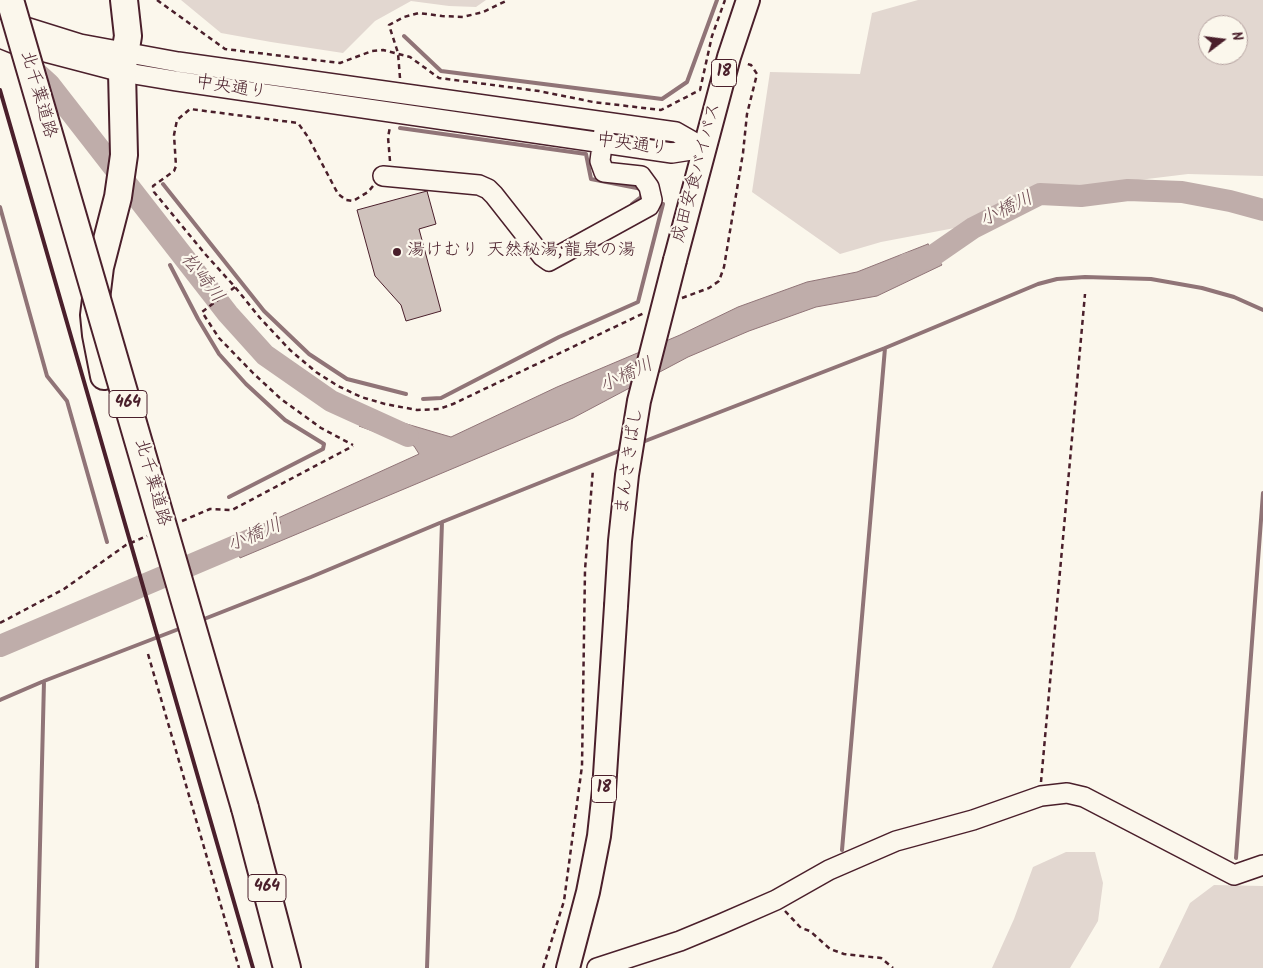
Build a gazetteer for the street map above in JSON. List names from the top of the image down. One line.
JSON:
{"streets":{"highway":["北千葉道路","464"],"main road":["18","成田安食バイパス","まんさきばし"],"street":["中央通り"]},"crossings":[["中央通り","成田安食バイパス"],["成田安食バイパス","まんさきばし"]],"water":["小橋川","松崎川"],"places":["湯けむり 天然秘湯;龍泉の湯"],"north":"right"}
